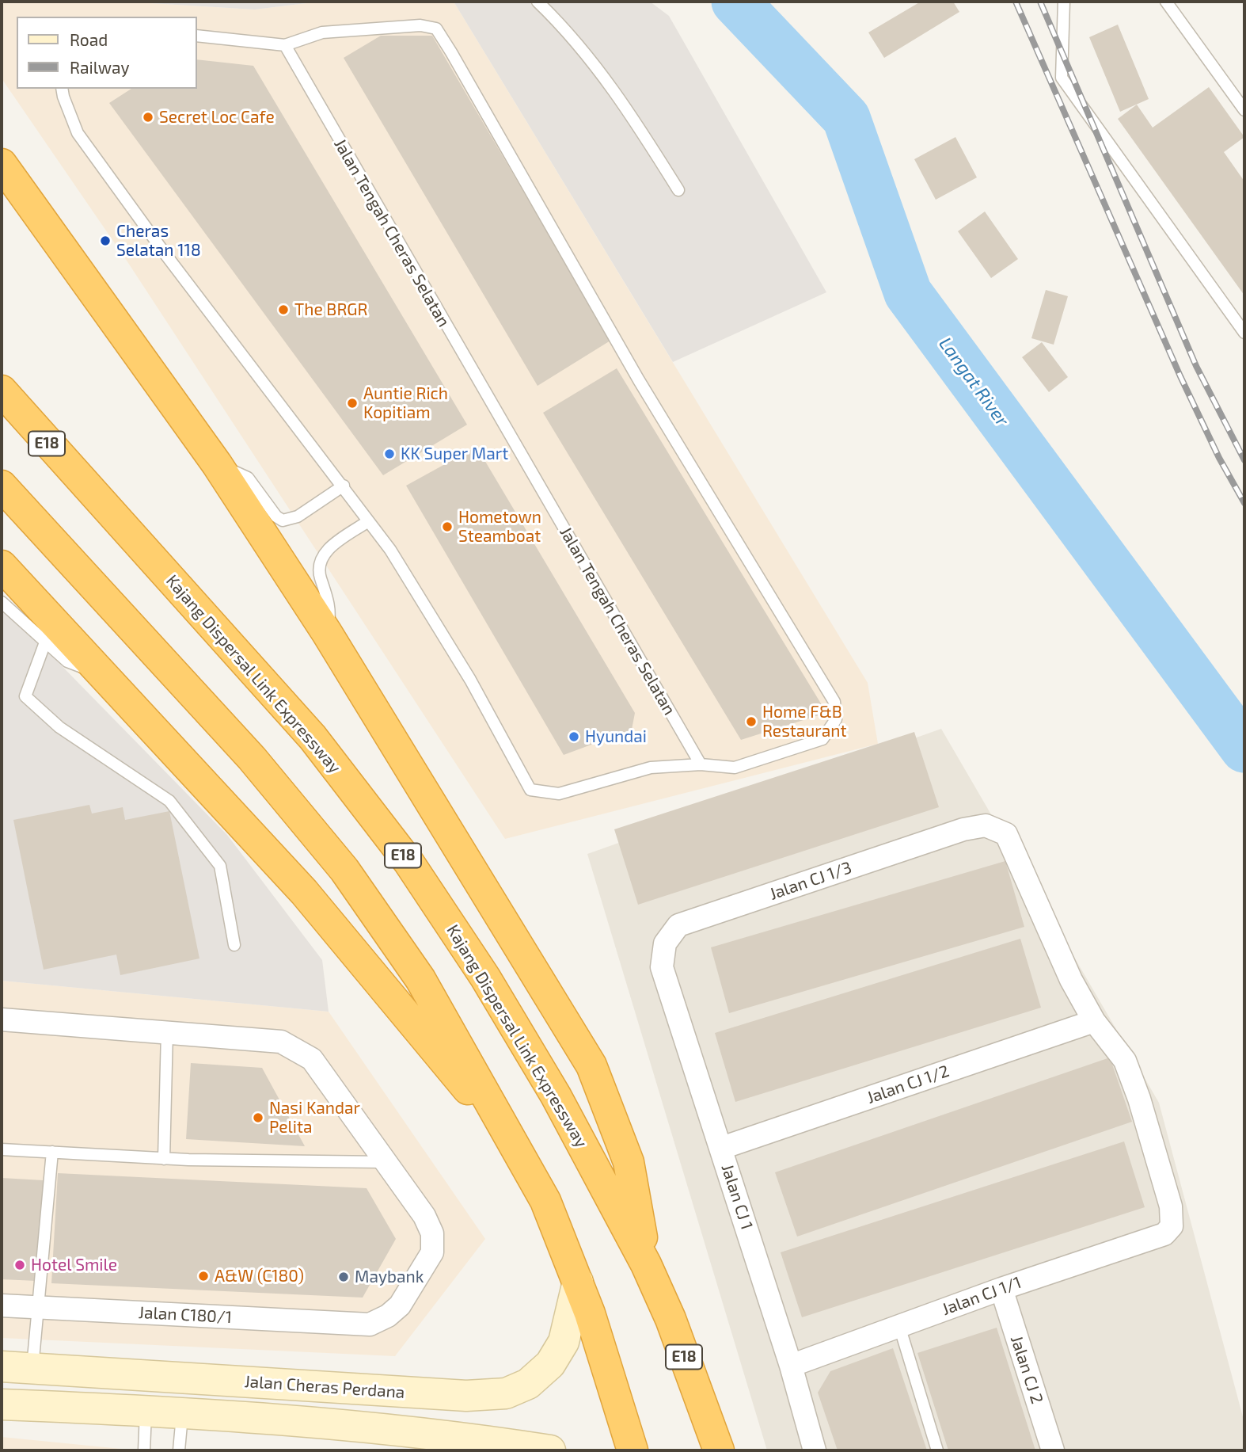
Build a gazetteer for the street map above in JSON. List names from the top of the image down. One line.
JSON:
{"streets":{"highway":["E18","Kajang Dispersal Link Expressway"],"street":["Jalan CJ 1/3","Jalan CJ 1/2","Jalan CJ 1","Jalan CJ 1/1","Jalan C180/1","Jalan CJ 2","Jalan Cheras Perdana"],"lane":["Jalan Tengah Cheras Selatan"]},"crossings":[["Jalan CJ 1/3","Jalan CJ 1/2"],["Jalan CJ 1/3","Jalan CJ 1"],["Jalan CJ 1/3","Jalan CJ 1/1"],["Jalan CJ 1/2","Jalan CJ 1"],["Jalan CJ 1","Jalan CJ 1/1"],["Jalan CJ 1/1","Jalan CJ 2"]],"water":["Langat River"],"places":["Secret Loc Cafe","Cheras Selatan 118","The BRGR","Auntie Rich Kopitiam","KK Super Mart","Hometown Steamboat","Home F&B Restaurant","Hyundai","Nasi Kandar Pelita","Hotel Smile","A&W (C180)","Maybank"],"legend":["Road","Railway"]}
